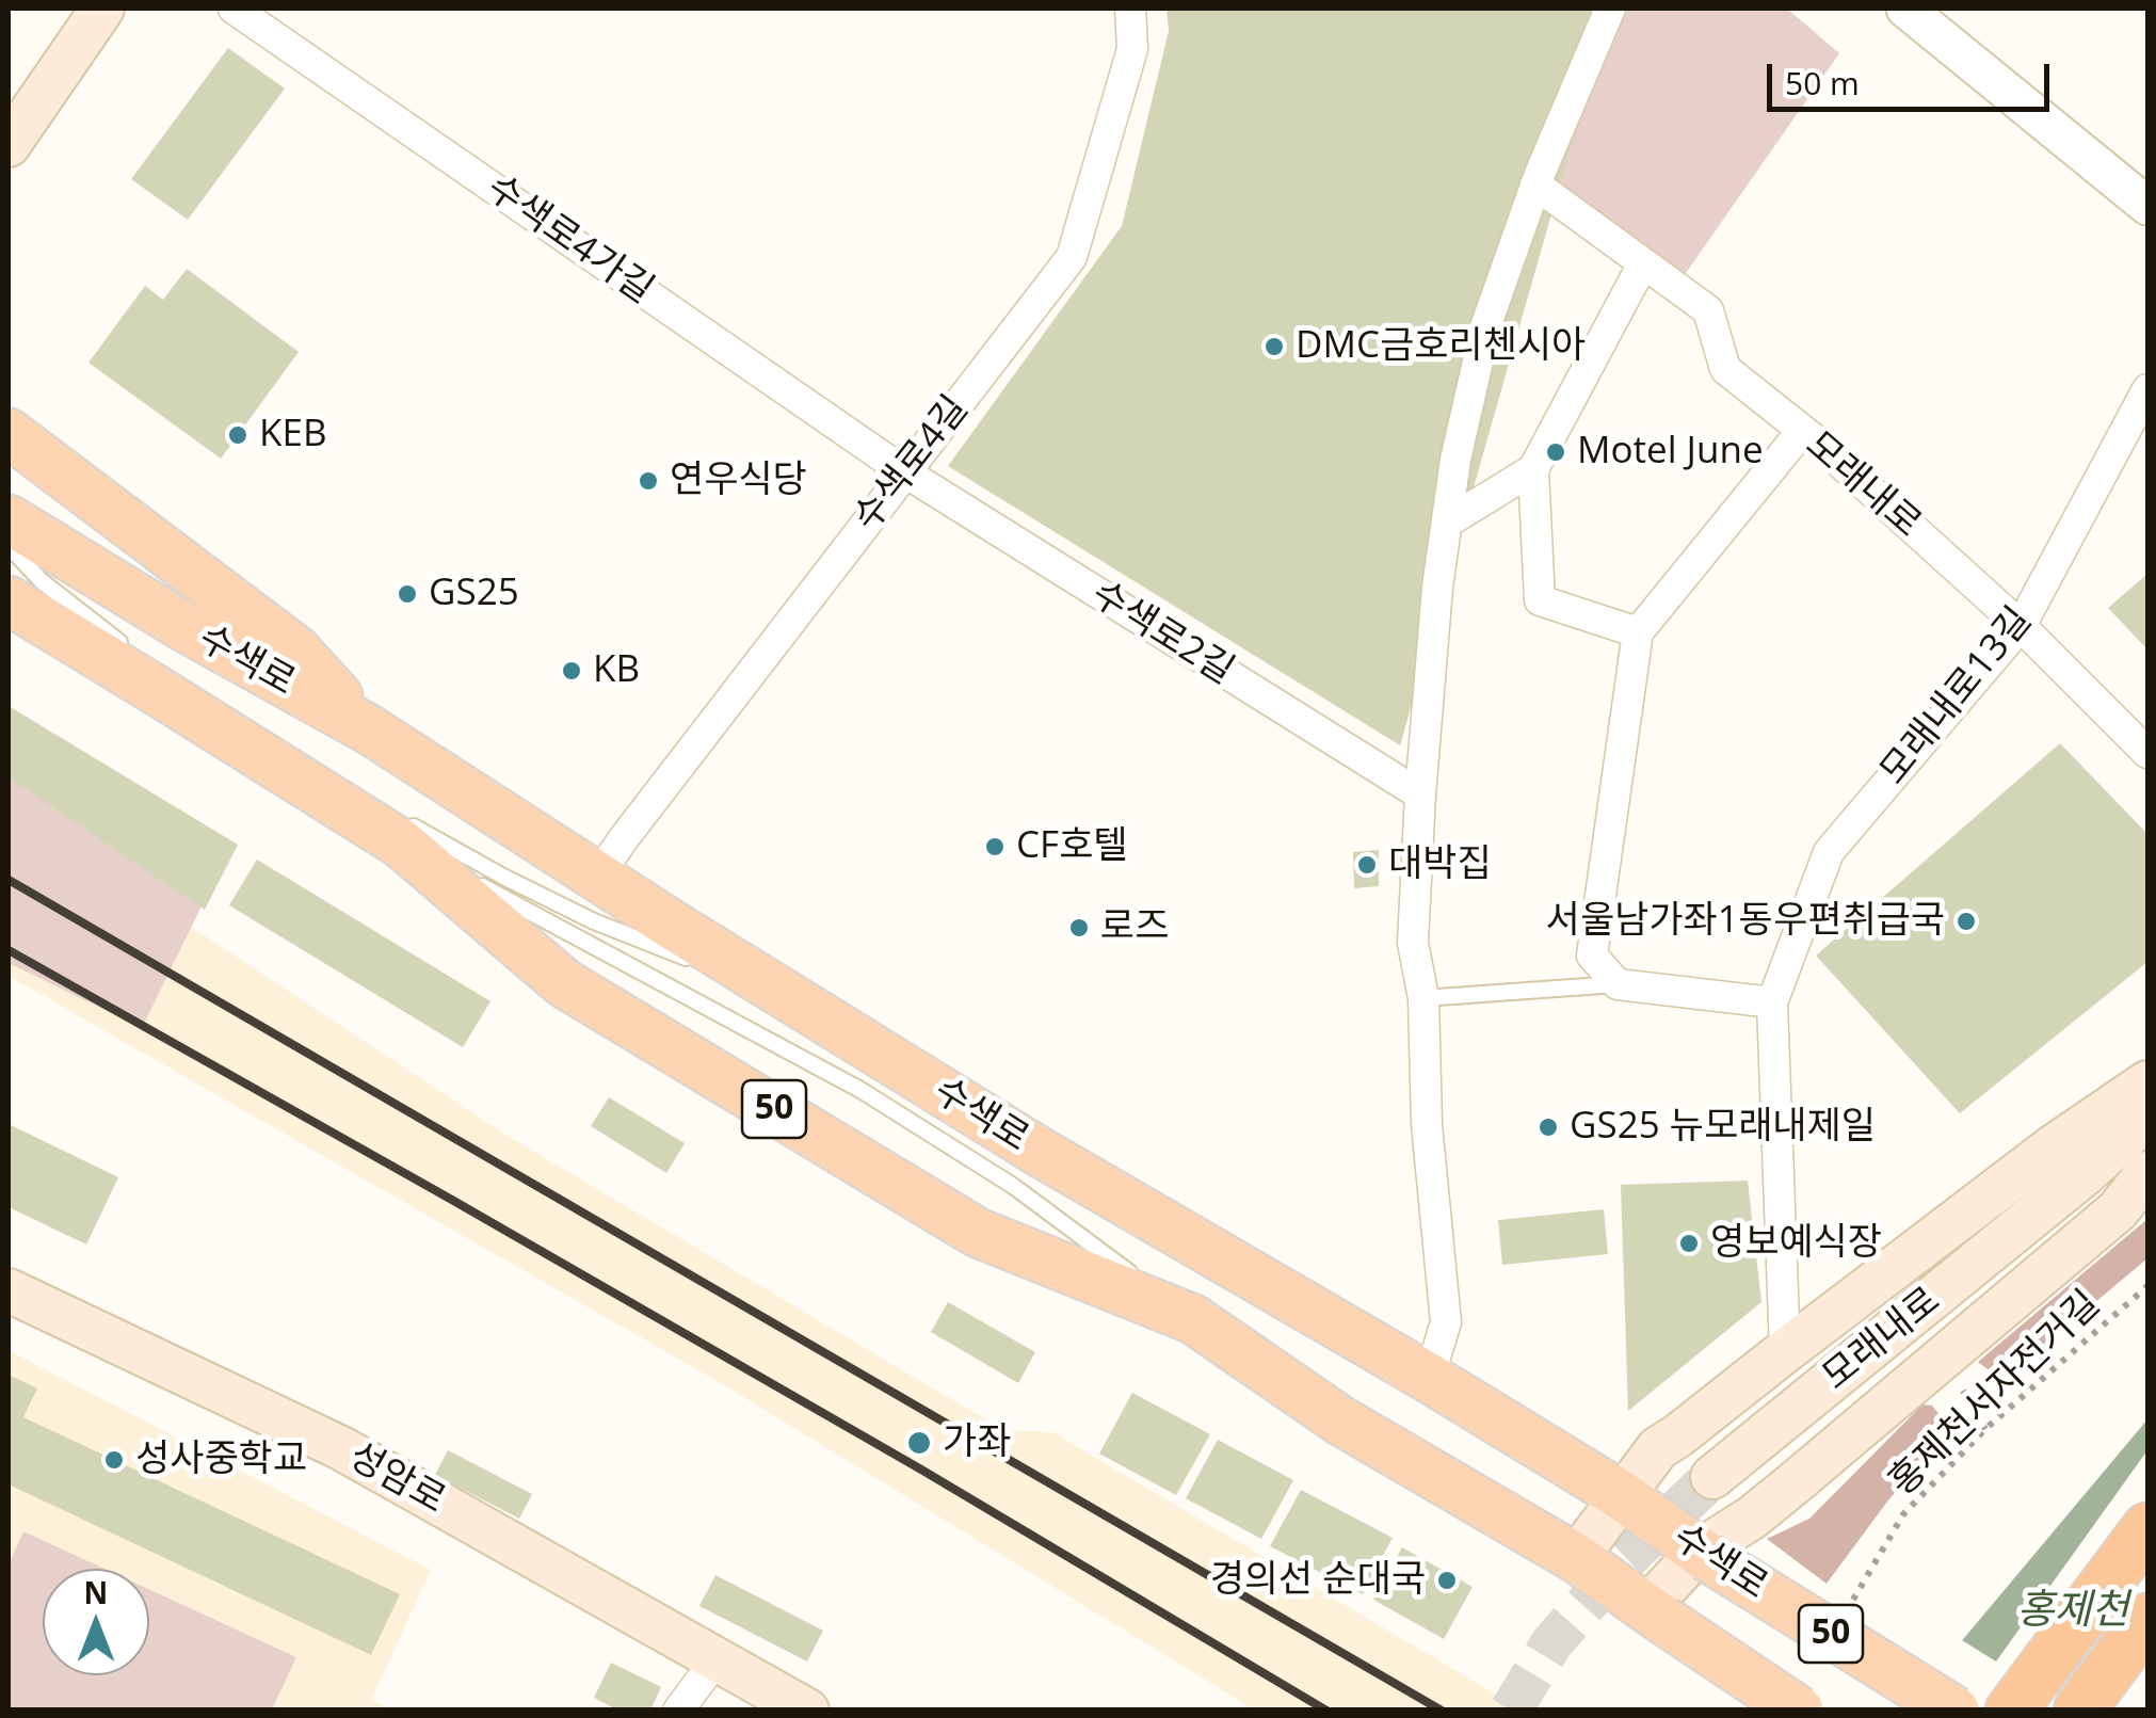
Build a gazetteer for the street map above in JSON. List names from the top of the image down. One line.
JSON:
{"streets":{"main road":["모래내로","수색로","50","성암로"],"street":["수색로4가길","수색로4길","수색로2길","모래내로13길"],"path":["홍제천서자전거길"]},"crossings":[["수색로4가길","수색로4길"],["수색로4가길","수색로2길"],["수색로4길","수색로2길"],["수색로4길","수색로"],["모래내로","모래내로13길"]],"water":["홍제천"],"places":["DMC금호리첸시아","KEB","Motel June","연우식당","GS25","KB","CF호텔","대박집","서울남가좌1동우편취급국","로즈","GS25 뉴모래내제일","영보예식장","가좌","성사중학교","경의선 순대국"],"scale_bar":"50 m","north":"top"}
